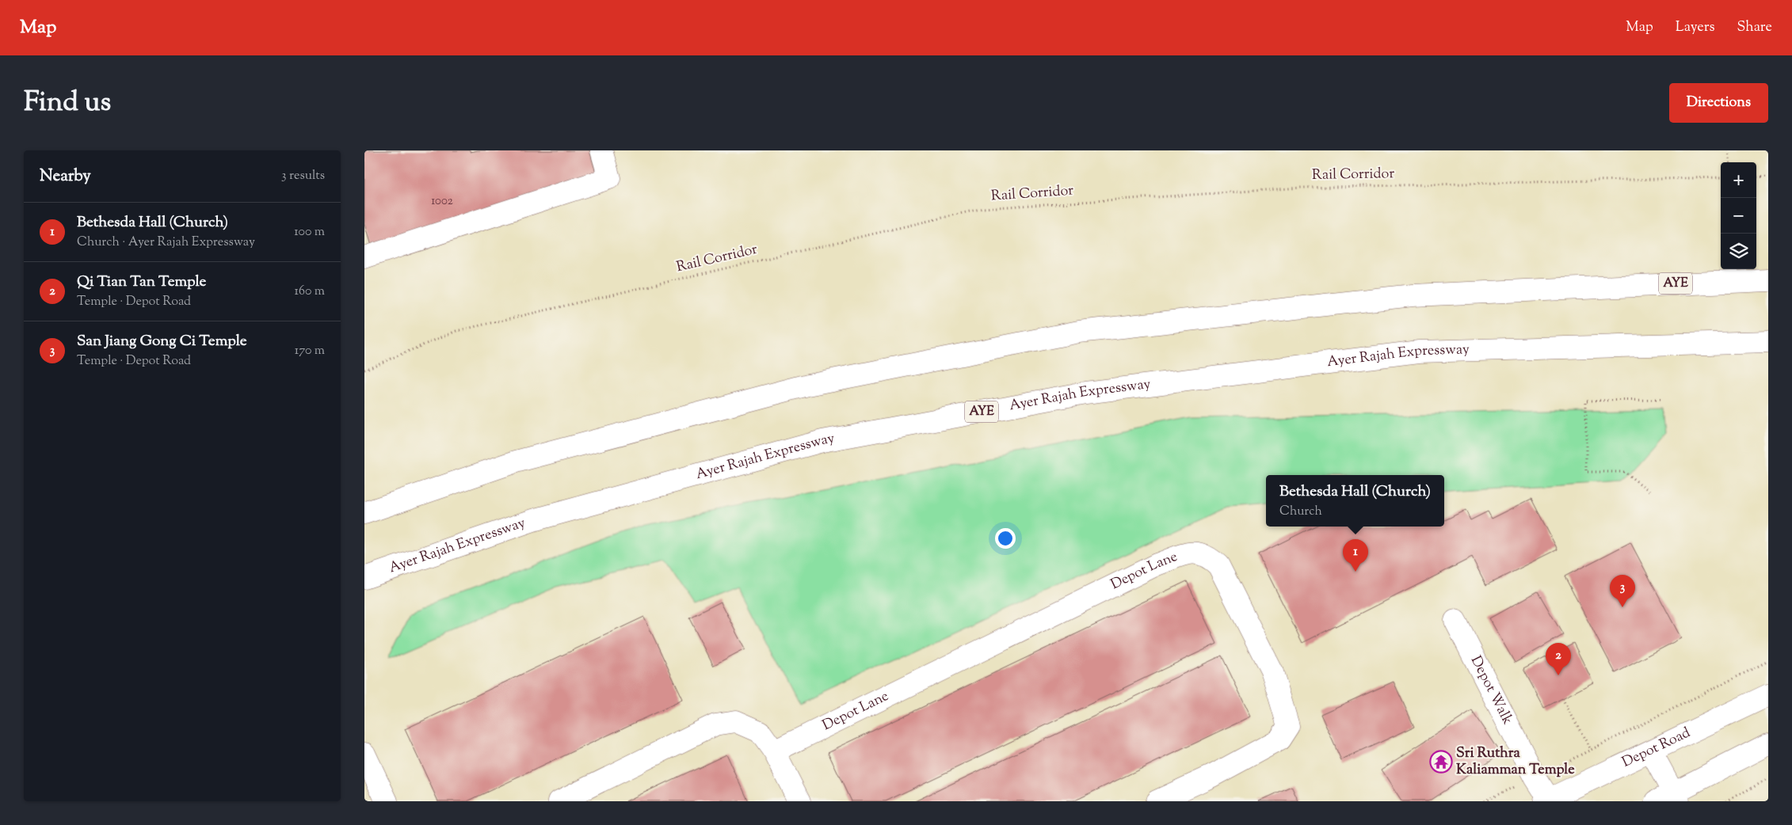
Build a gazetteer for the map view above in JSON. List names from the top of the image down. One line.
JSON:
{"streets":{"main road":["AYE","Ayer Rajah Expressway","Depot Lane","Depot Walk","Depot Road"],"path":["Rail Corridor"]},"crossings":[["Depot Walk","Depot Road"]],"places":{"temple":["Sri Ruthra Kaliamman Temple"]},"house_numbers":["1002"],"page":{"header":"Map","nav":["Map","Layers","Share"],"title":"Find us","buttons":"Directions","heading":["Nearby","3 results"],"map_buttons":["+","−"],"list":[{"mark":"1","name":"Bethesda Hall (Church)","note":"Church · Ayer Rajah Expressway","value":"100 m"},{"mark":"2","name":"Qi Tian Tan Temple","note":"Temple · Depot Road","value":"160 m"},{"mark":"3","name":"San Jiang Gong Ci Temple","note":"Temple · Depot Road","value":"170 m"}],"popup":["Bethesda Hall (Church)","Church"],"pins":["1","3","2"]}}
